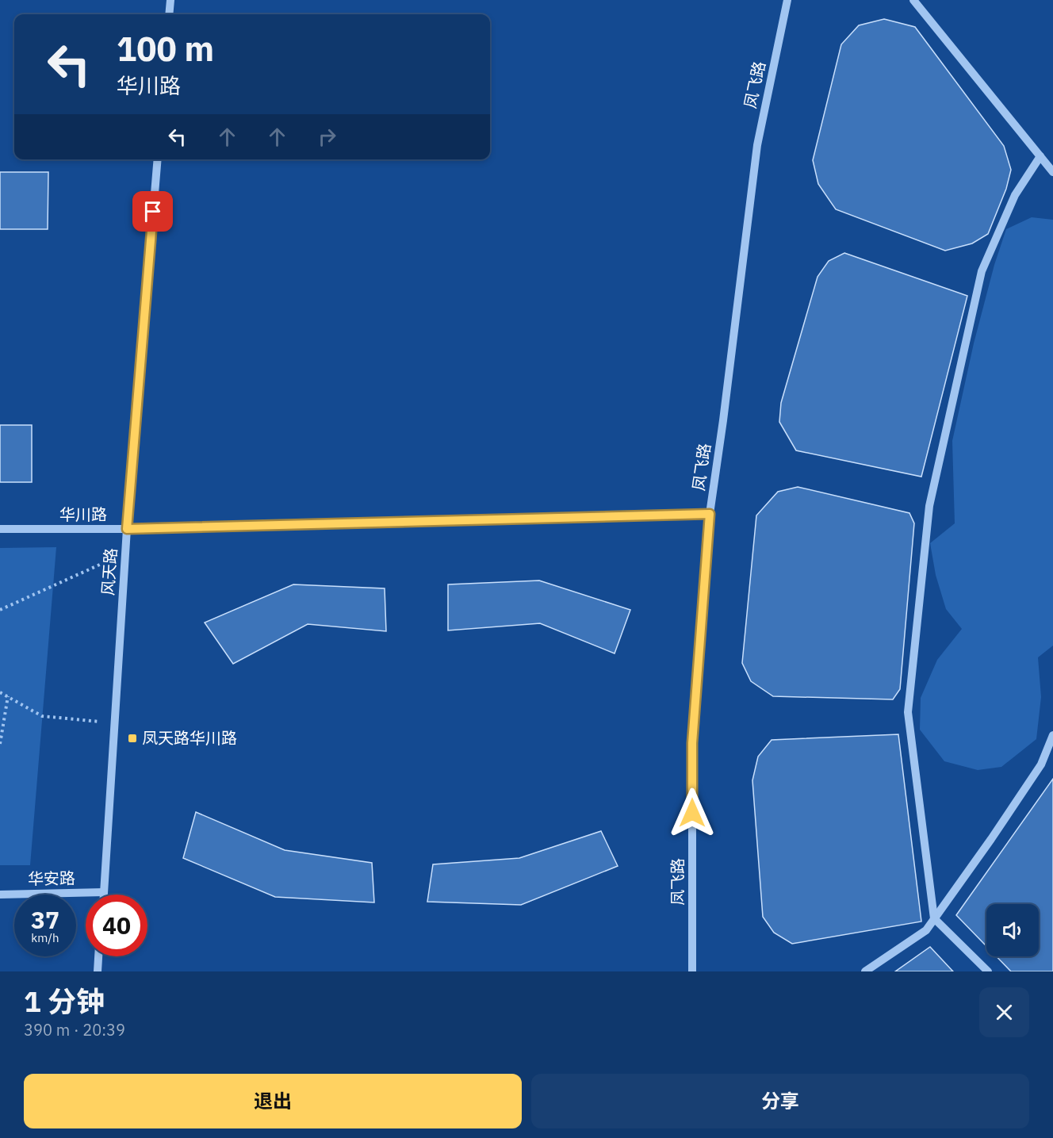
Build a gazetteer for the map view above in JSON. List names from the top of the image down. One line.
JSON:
{"streets":{"street":["凤飞路","华川路","风天路","华安路"]},"crossings":[["凤飞路","华川路"],["华川路","风天路"],["风天路","华安路"]],"places":{"transit":["凤天路华川路"]},"page":{"turn":["100 m","华川路"],"speed":"37 km/h","limit":"40","heading":["1 分钟","390 m · 20:39"],"buttons":["退出","分享"]}}
